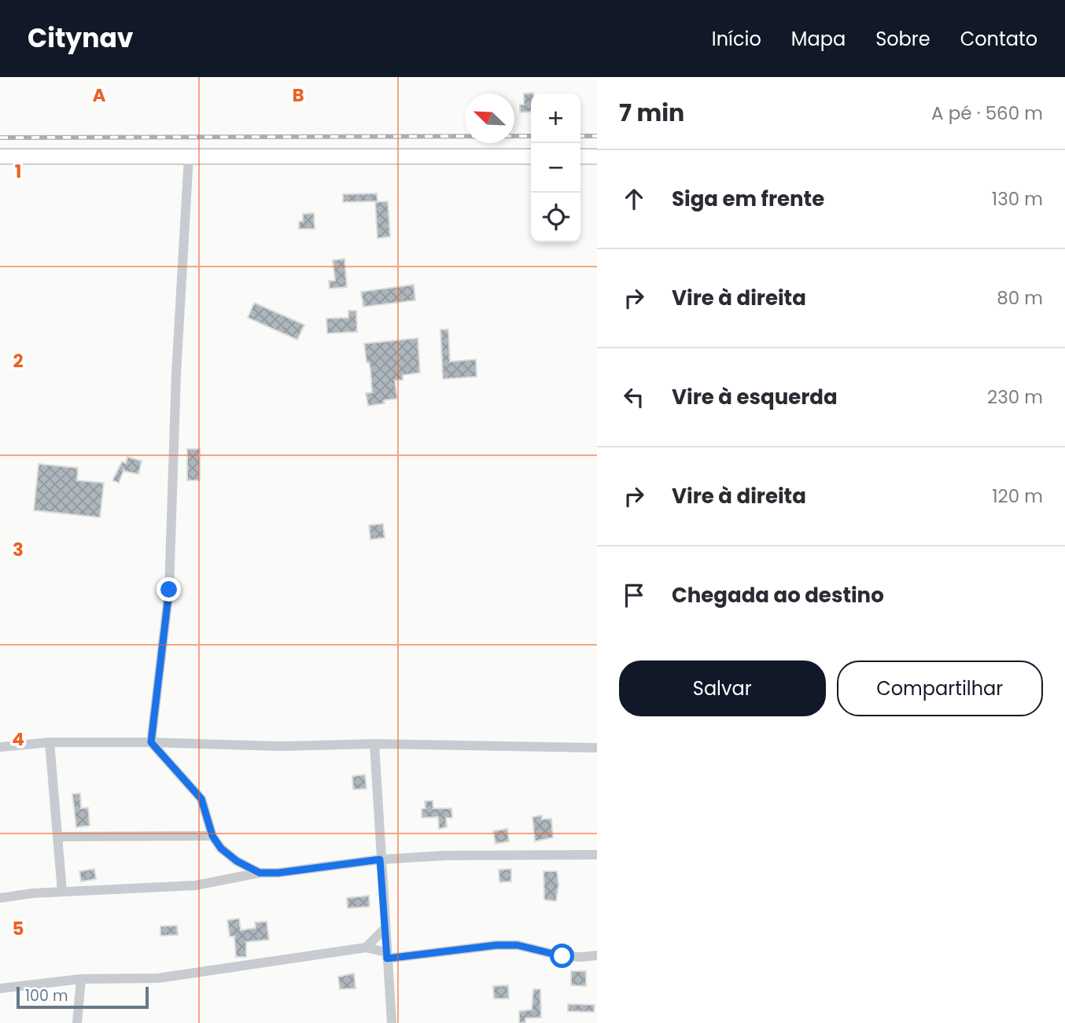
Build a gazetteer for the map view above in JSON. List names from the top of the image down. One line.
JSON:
{"scale_bar":"100 m","north":"top left","page":{"header":"Citynav","nav":["Início","Mapa","Sobre","Contato"],"heading":["7 min","A pé · 560 m"],"map_buttons":["+","−"],"list":[["Siga em frente","130 m"],["Vire à direita","80 m"],["Vire à esquerda","230 m"],["Vire à direita","120 m"],"Chegada ao destino"],"buttons":["Salvar","Compartilhar"],"scale":"100 m"},"grid":{"columns":["A","B"],"rows":["1","2","3","4","5"]}}
